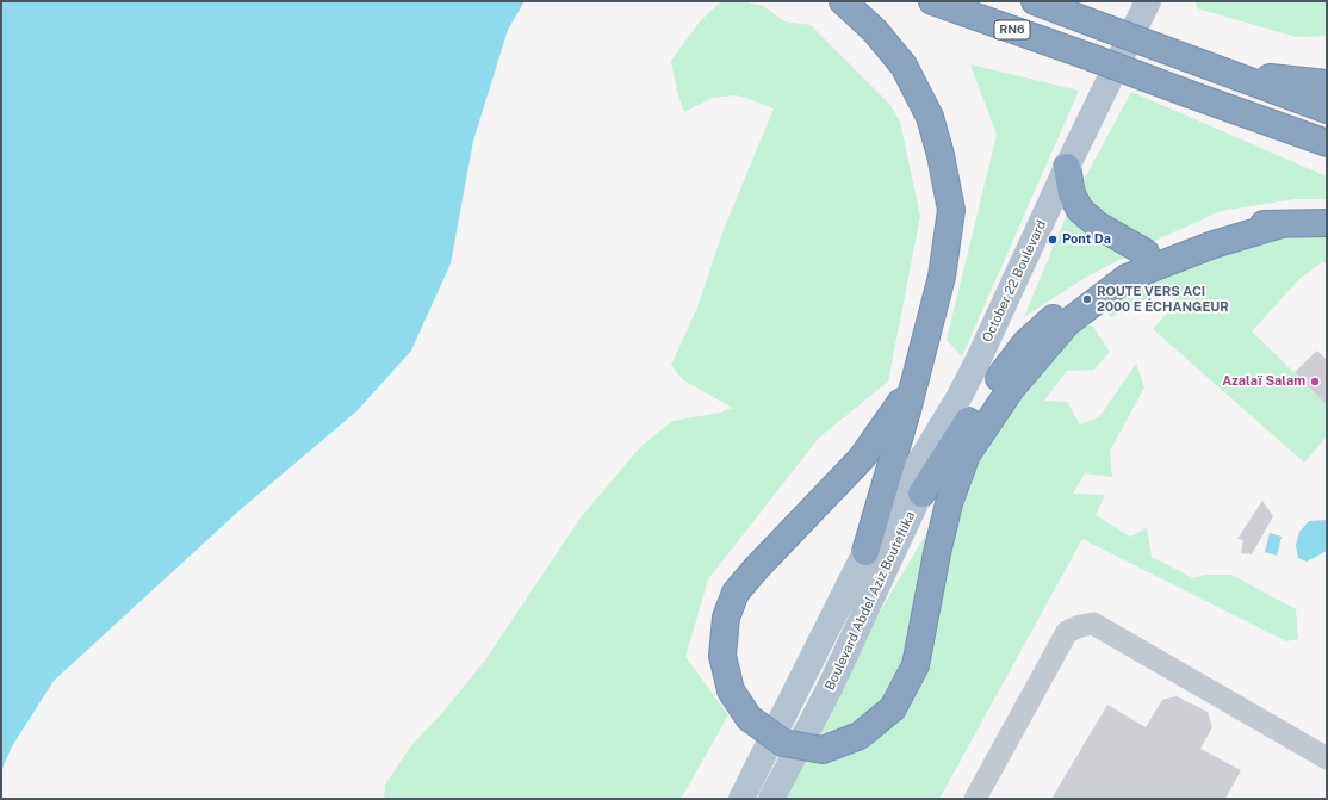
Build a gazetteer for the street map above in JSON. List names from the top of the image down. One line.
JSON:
{"streets":{"highway":["RN6"],"main road":["October 22 Boulevard","Boulevard Abdel Aziz Bouteflika"]},"crossings":[["October 22 Boulevard","Boulevard Abdel Aziz Bouteflika"]],"places":["Pont Da","ROUTE VERS ACI 2000 E ÉCHANGEUR","Azalaï Salam"]}
